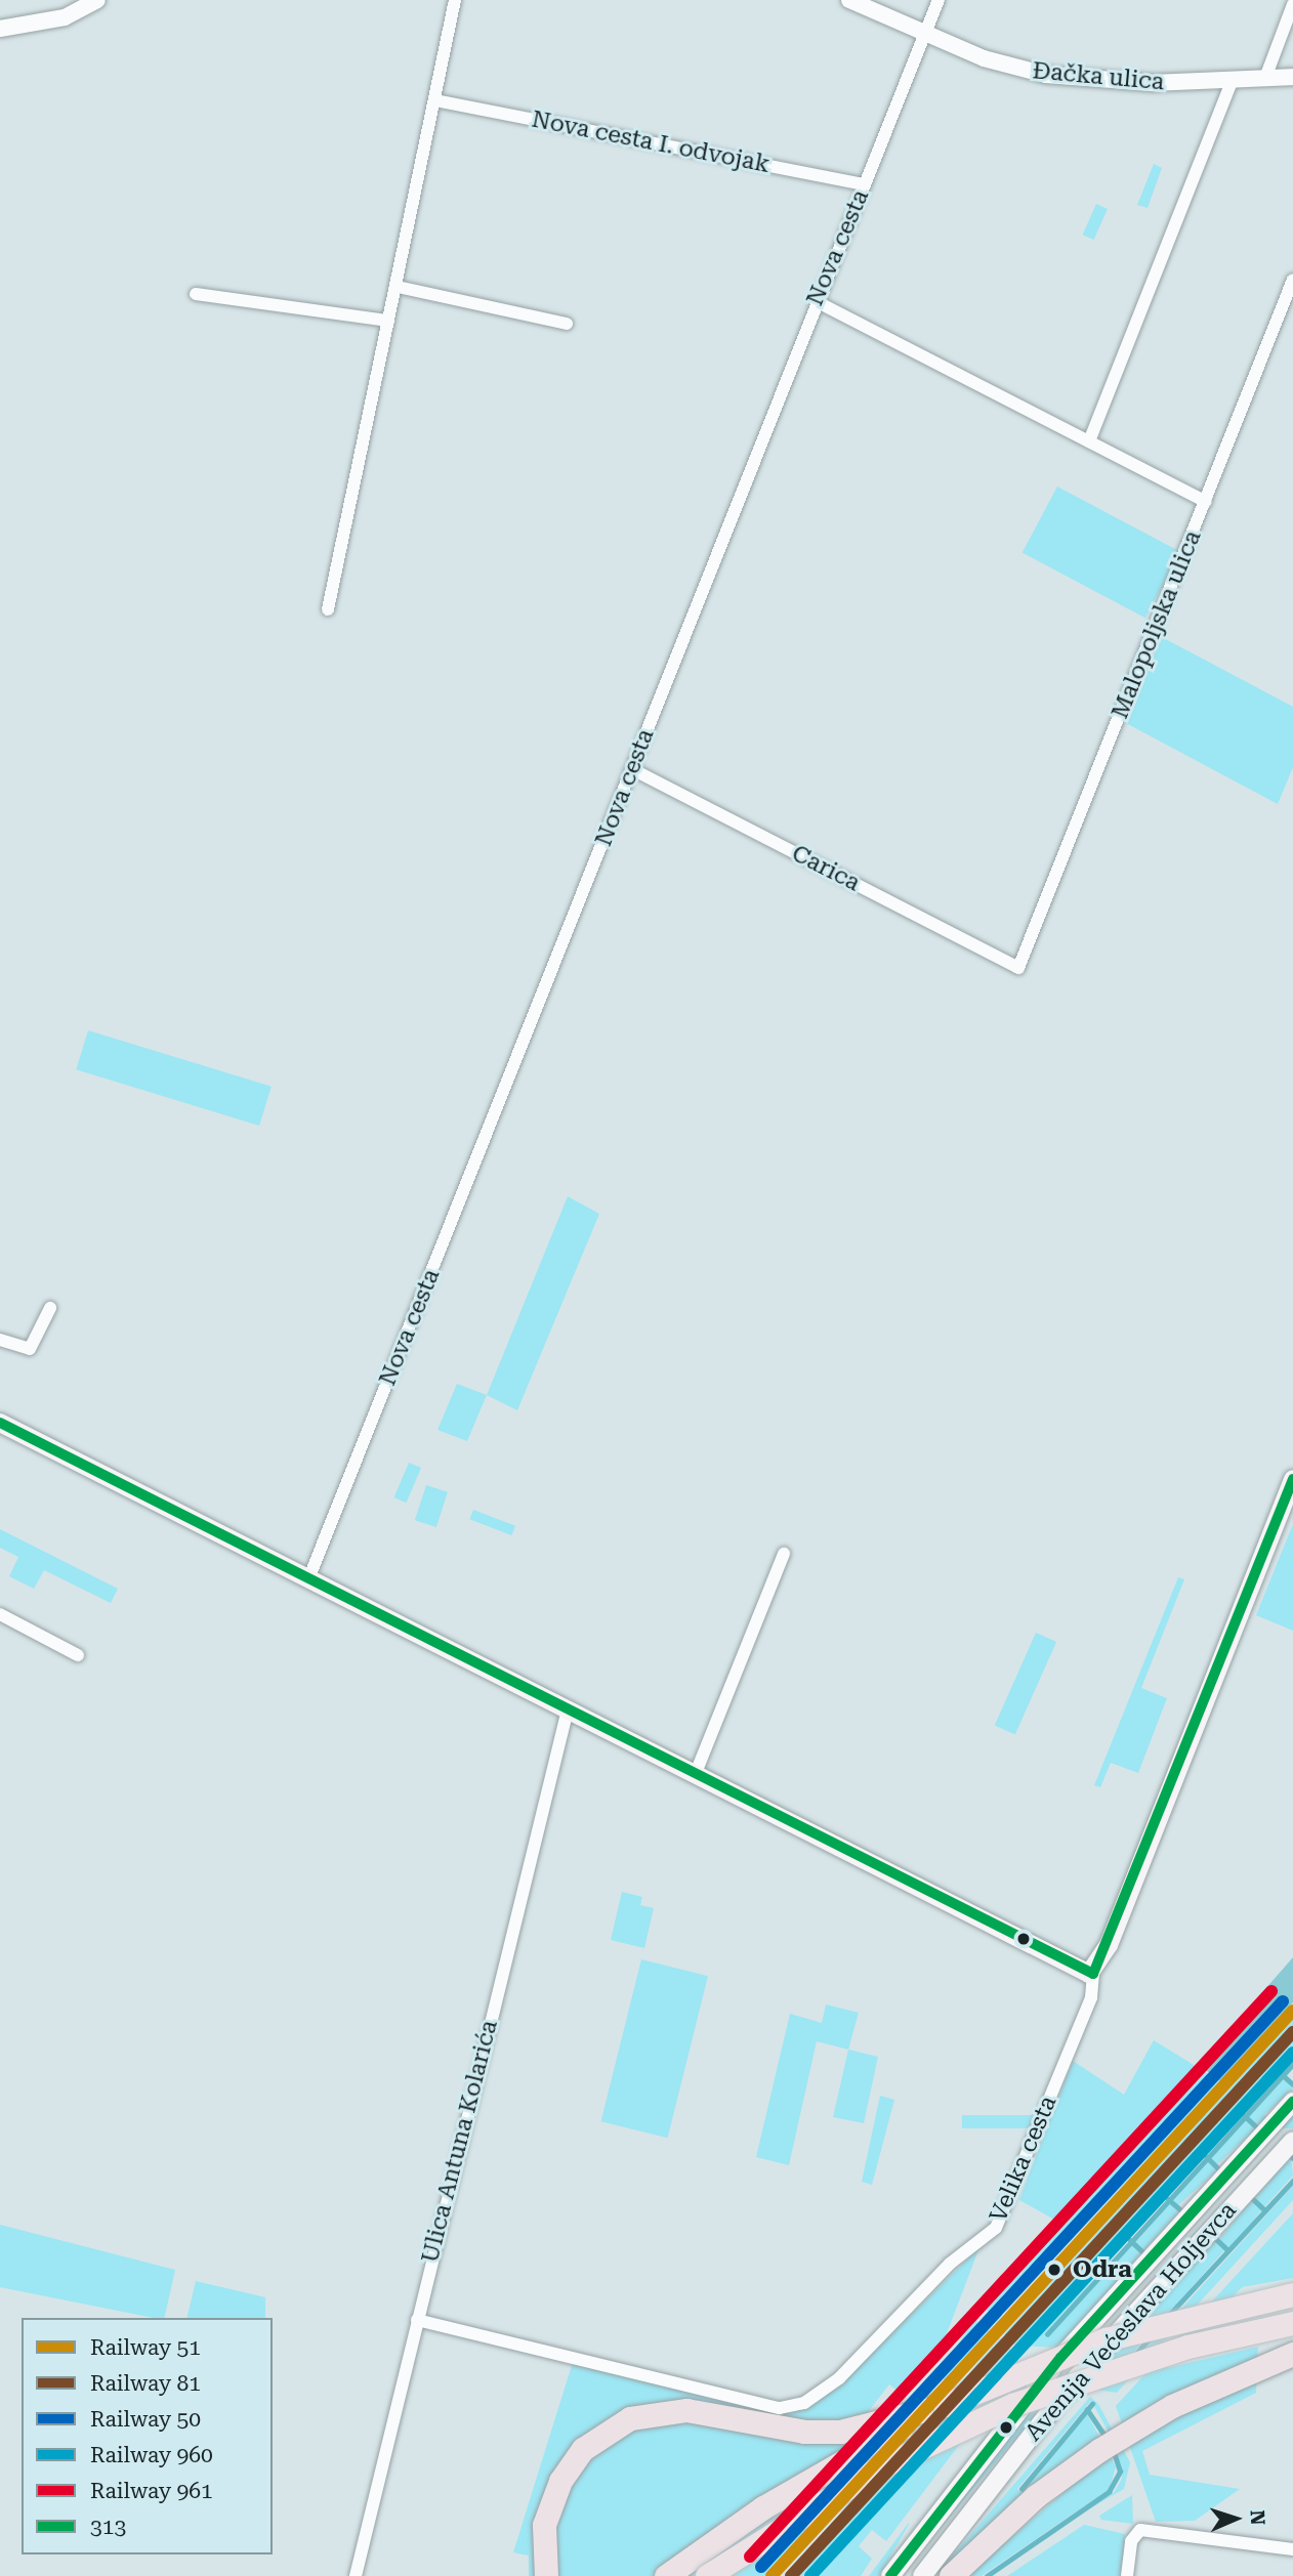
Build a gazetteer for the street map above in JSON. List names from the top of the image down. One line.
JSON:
{"streets":{"main road":["Velika cesta","Avenija Većeslava Holjevca"],"street":["Đačka ulica","Nova cesta I. odvojak","Nova cesta","Malopoljska ulica","Carica","Ulica Antuna Kolarića"]},"crossings":[["Đačka ulica","Nova cesta"],["Nova cesta I. odvojak","Nova cesta"],["Nova cesta","Carica"],["Malopoljska ulica","Carica"],["Ulica Antuna Kolarića","Velika cesta"]],"places":["Odra"],"lines":["transit line 313","rail line 961","rail line 50","rail line 51","rail line 81","rail line 960"],"legend":["Railway 51","Railway 81","Railway 50","Railway 960","Railway 961","313"],"north":"right"}
